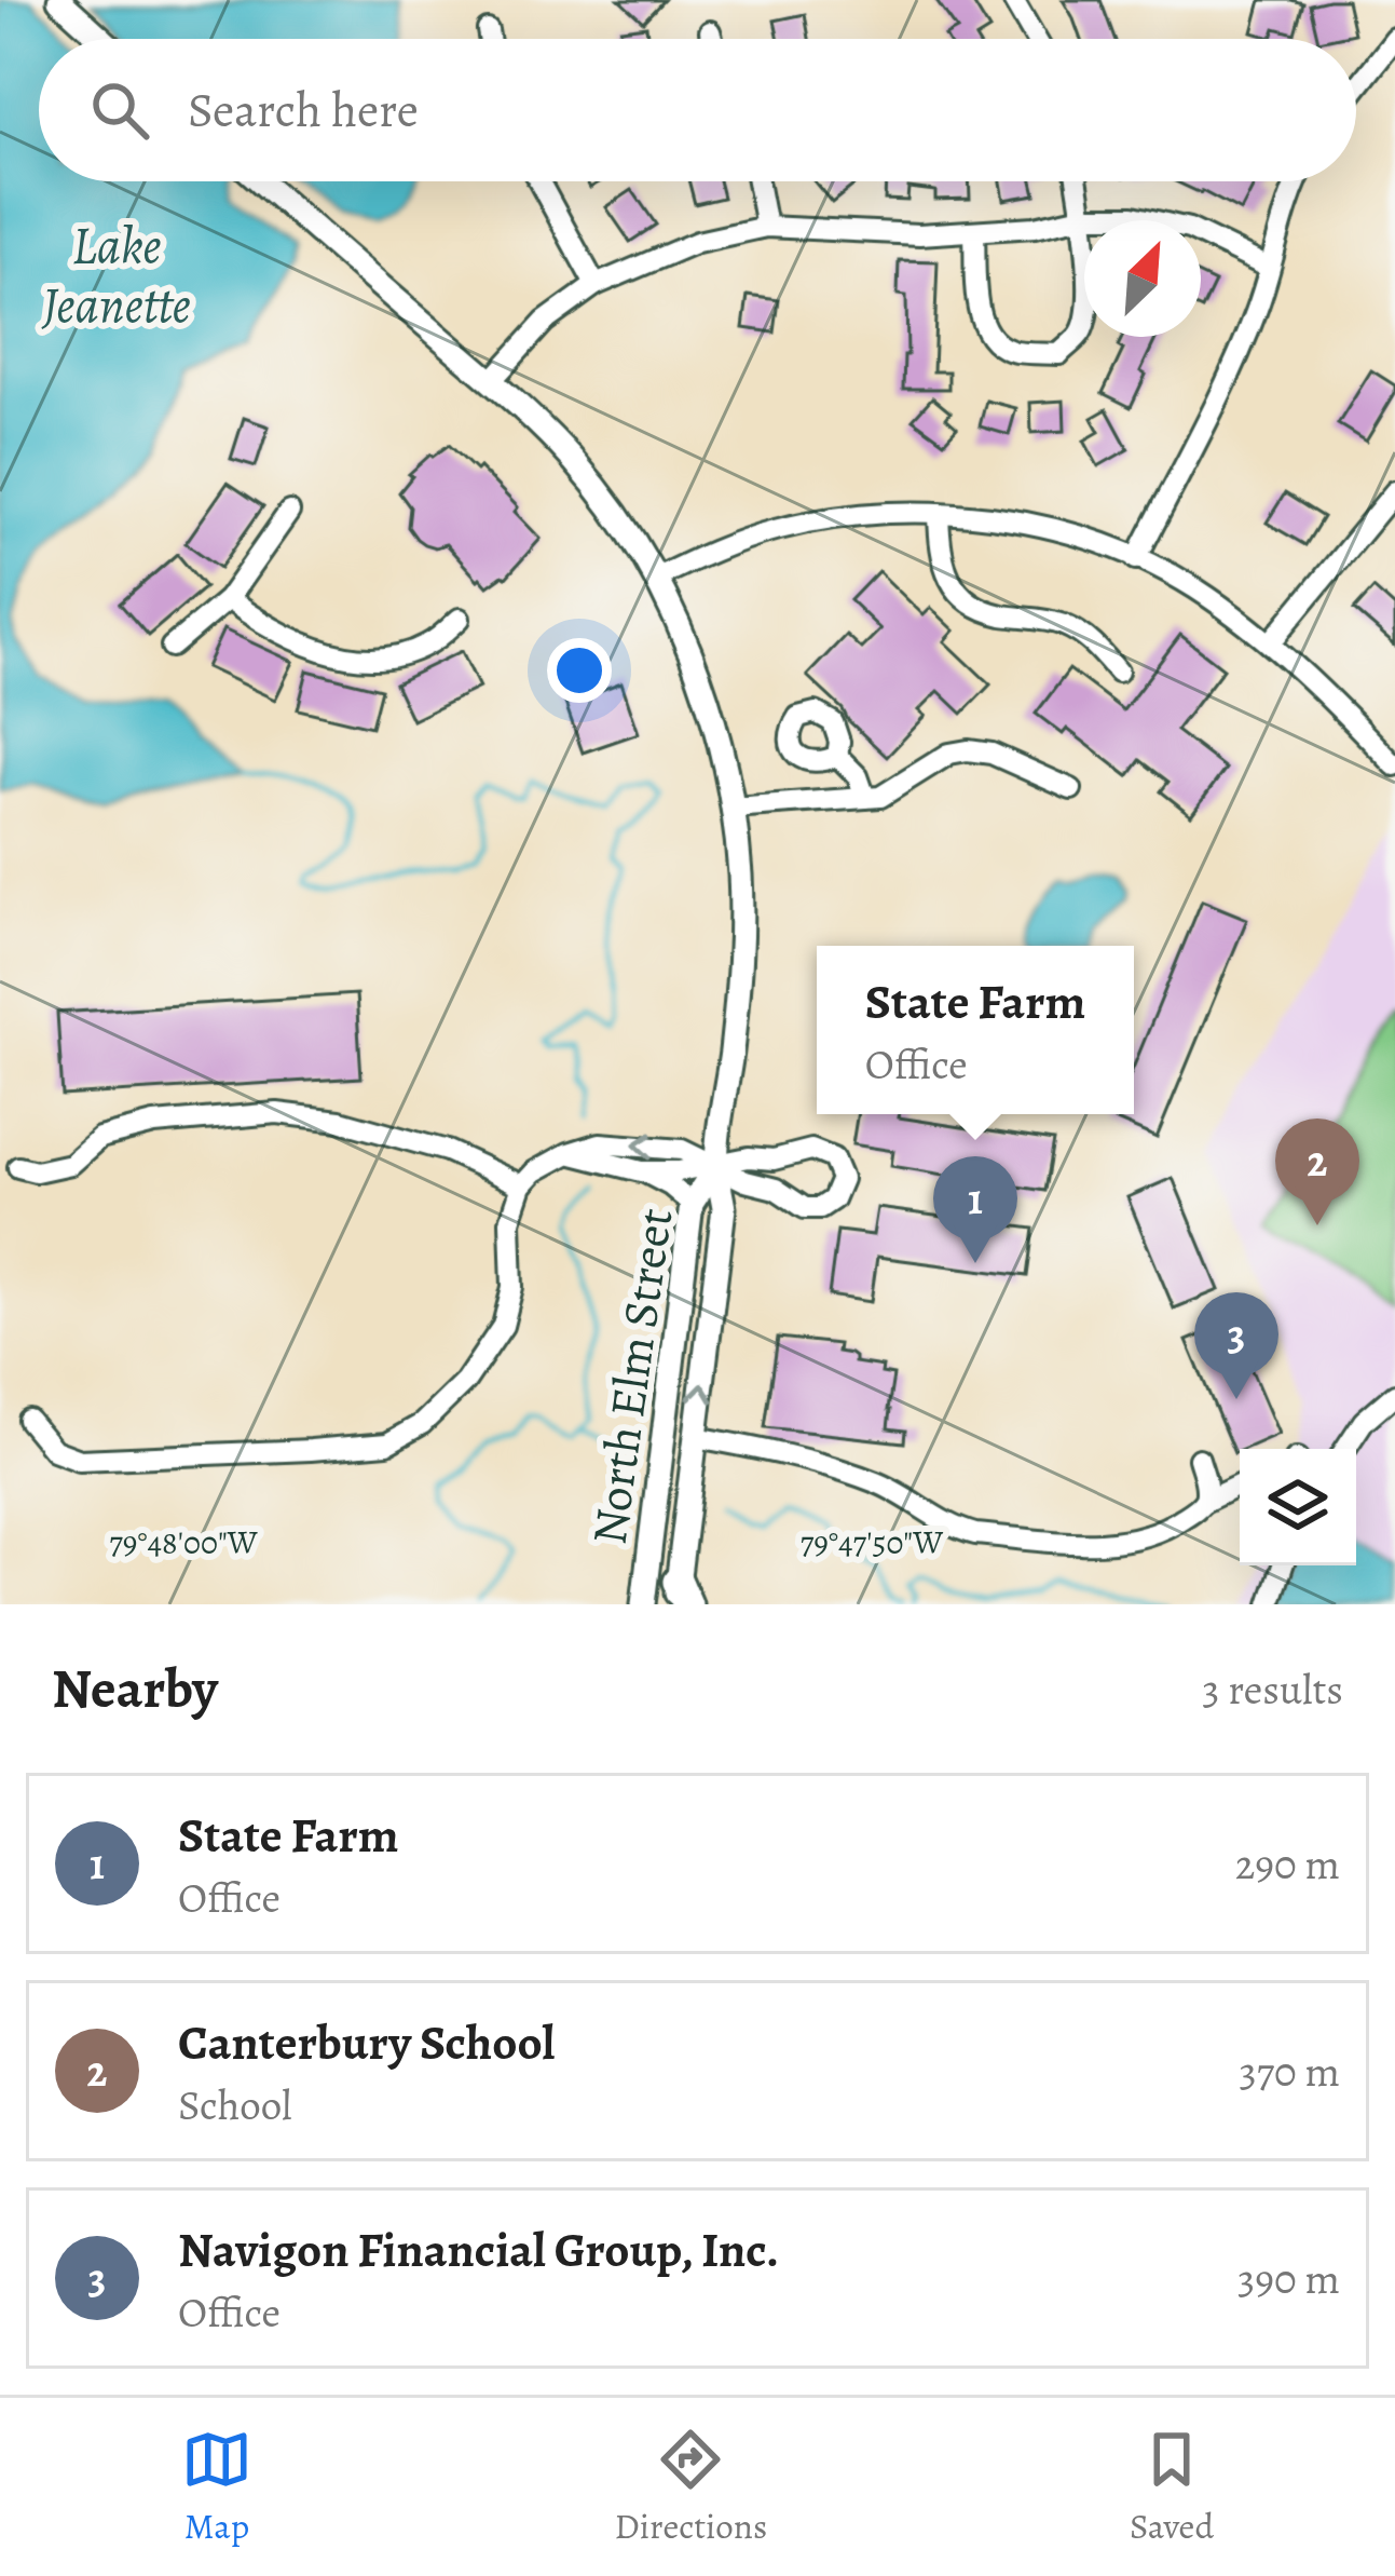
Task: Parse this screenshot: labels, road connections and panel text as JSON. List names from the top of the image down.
{
  "streets": {
    "main road": ["North Elm Street"]
  },
  "water": ["Lake Jeanette"],
  "north": "top right",
  "page": {
    "search": "Search here",
    "popup": ["State Farm", "Office"],
    "pins": ["2", "1", "3"],
    "heading": ["Nearby", "3 results"],
    "list": [
      {
        "mark": "1",
        "name": "State Farm",
        "note": "Office",
        "value": "290 m"
      },
      {
        "mark": "2",
        "name": "Canterbury School",
        "note": "School",
        "value": "370 m"
      },
      {
        "mark": "3",
        "name": "Navigon Financial Group, Inc.",
        "note": "Office",
        "value": "390 m"
      }
    ],
    "nav": ["Map", "Directions", "Saved"]
  },
  "coordinates": ["79°48'00\"W", "79°47'50\"W"]
}
